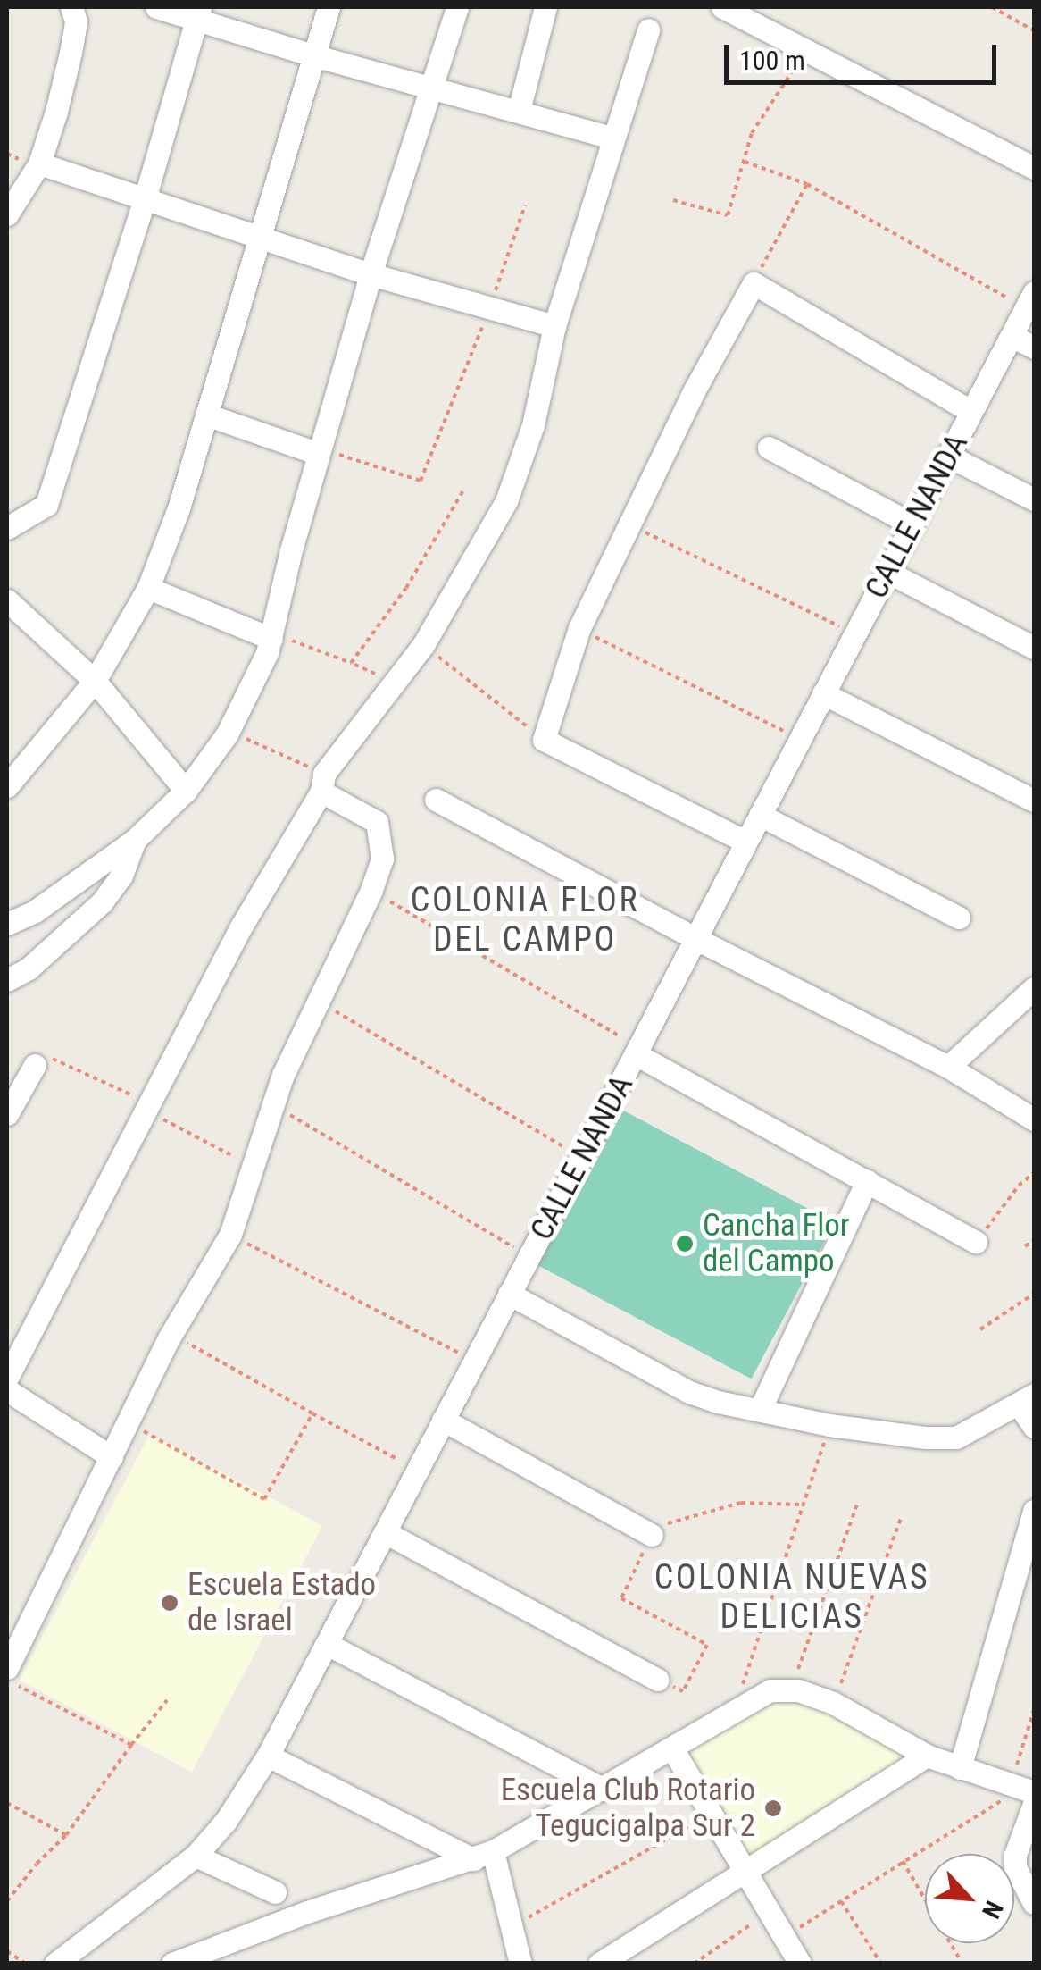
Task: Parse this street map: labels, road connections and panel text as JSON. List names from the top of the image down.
{
  "streets": {
    "street": ["CALLE NANDA"]
  },
  "districts": ["COLONIA FLOR DEL CAMPO", "COLONIA NUEVAS DELICIAS"],
  "places": ["Cancha Flor del Campo", "Escuela Estado de Israel", "Escuela Club Rotario Tegucigalpa Sur 2"],
  "scale_bar": "100 m",
  "north": "bottom right"
}
